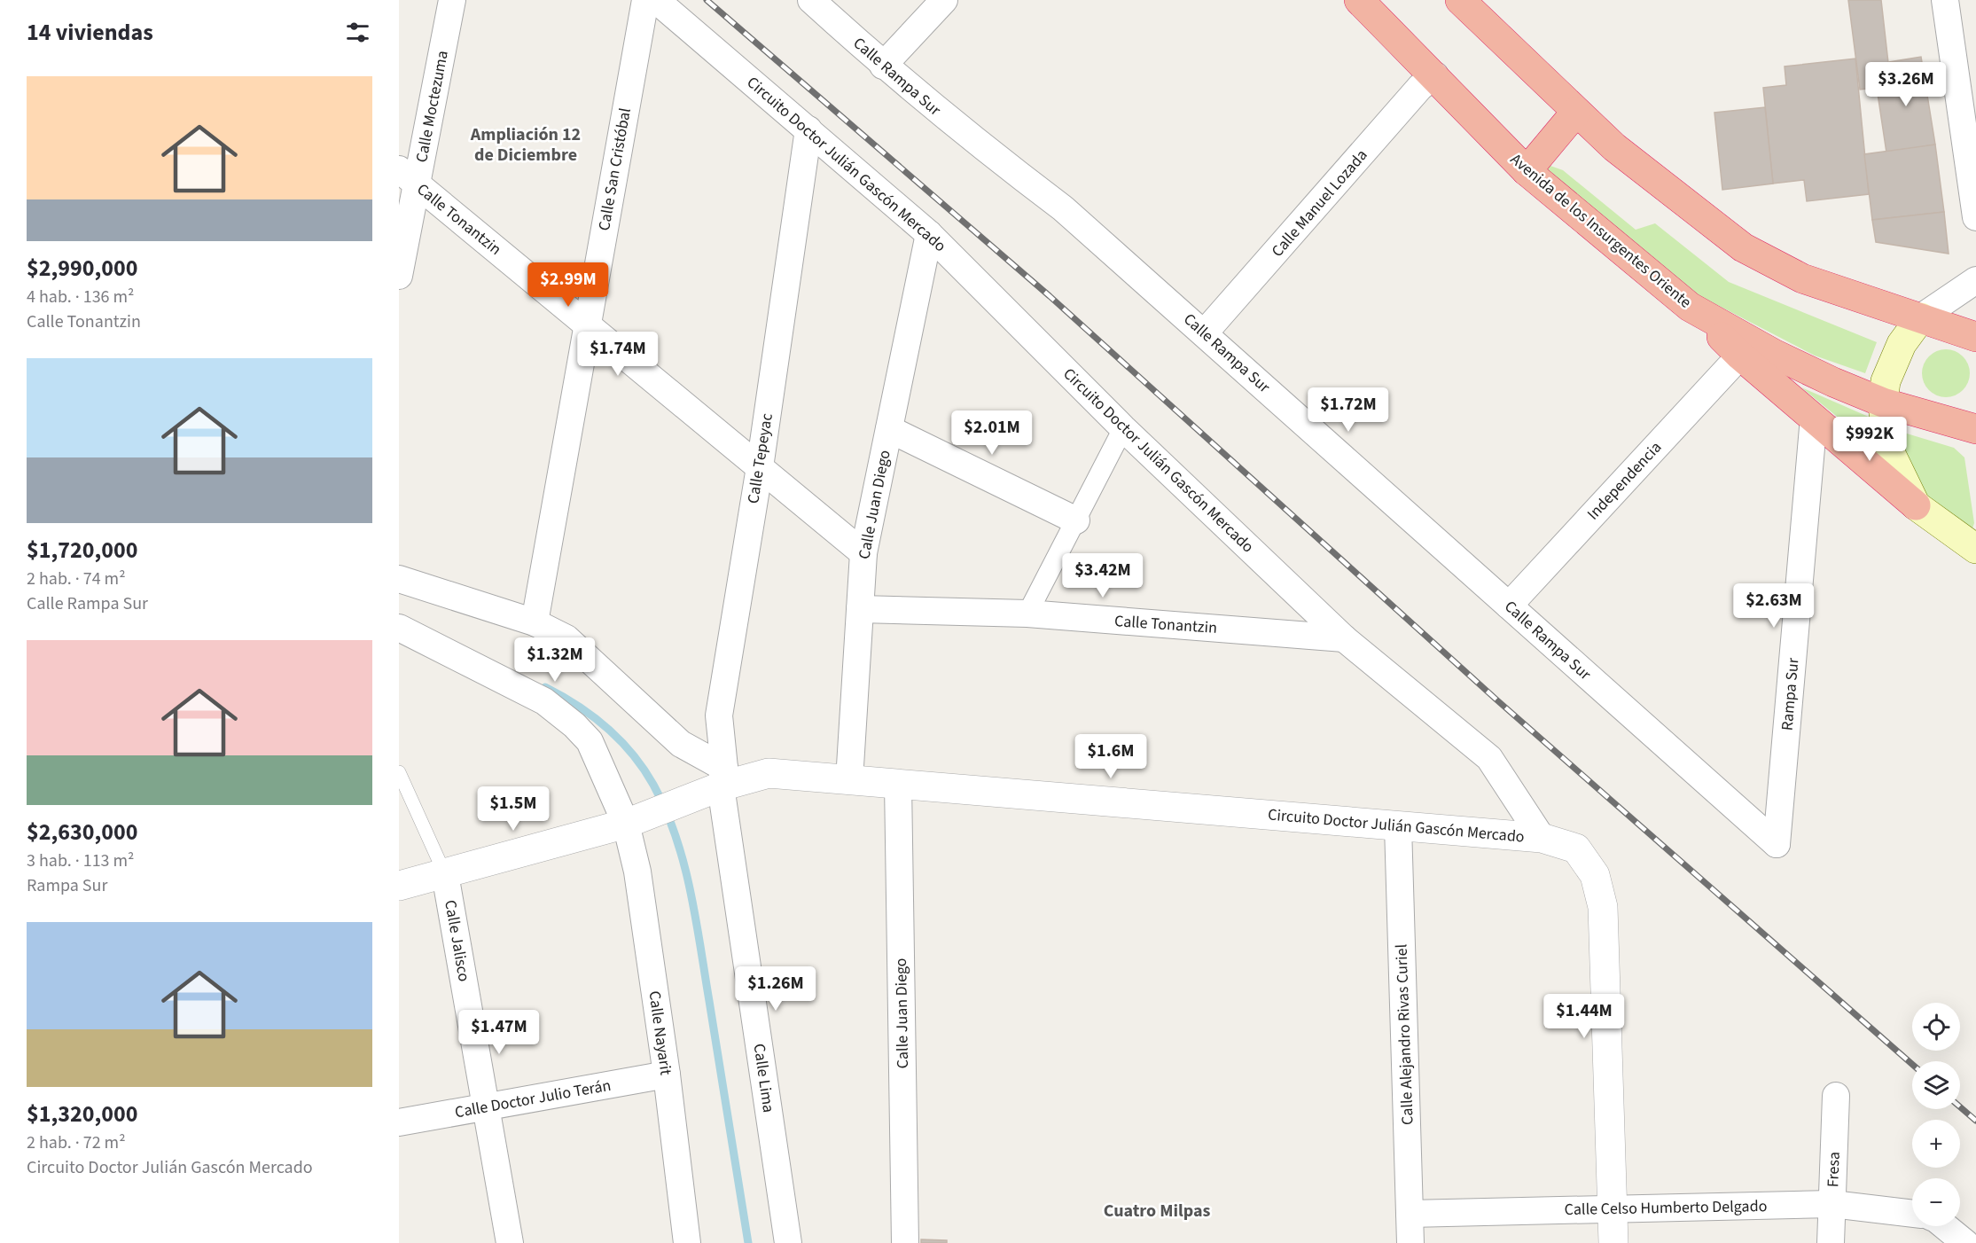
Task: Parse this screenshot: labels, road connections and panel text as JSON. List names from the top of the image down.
{
  "streets": {
    "highway": ["Avenida de los Insurgentes Oriente"],
    "street": [
      "Calle Rampa Sur",
      "Calle Moctezuma",
      "Circuito Doctor Julián Gascón Mercado",
      "Calle San Cristóbal",
      "Calle Manuel Lozada",
      "Calle Tonantzin",
      "Calle Tepeyac",
      "Independencia",
      "Calle Juan Diego",
      "Rampa Sur",
      "Calle Jalisco",
      "Calle Nayarit",
      "Calle Alejandro Rivas Curiel",
      "Calle Lima",
      "Calle Doctor Julio Terán",
      "Fresa",
      "Calle Celso Humberto Delgado"
    ]
  },
  "crossings": [
    ["Calle Rampa Sur", "Calle Manuel Lozada"],
    ["Calle Rampa Sur", "Independencia"],
    ["Calle Rampa Sur", "Rampa Sur"],
    ["Calle Moctezuma", "Calle Tonantzin"],
    ["Circuito Doctor Julián Gascón Mercado", "Calle Tonantzin"],
    ["Circuito Doctor Julián Gascón Mercado", "Calle Tepeyac"],
    ["Circuito Doctor Julián Gascón Mercado", "Calle Juan Diego"],
    ["Circuito Doctor Julián Gascón Mercado", "Calle Jalisco"],
    ["Circuito Doctor Julián Gascón Mercado", "Calle Nayarit"],
    ["Circuito Doctor Julián Gascón Mercado", "Calle Alejandro Rivas Curiel"],
    ["Circuito Doctor Julián Gascón Mercado", "Calle Lima"],
    ["Calle San Cristóbal", "Calle Tonantzin"],
    ["Calle Manuel Lozada", "Avenida de los Insurgentes Oriente"],
    ["Calle Tonantzin", "Calle Tepeyac"],
    ["Calle Tonantzin", "Calle Juan Diego"],
    ["Calle Tepeyac", "Calle Lima"],
    ["Calle Jalisco", "Calle Doctor Julio Terán"],
    ["Calle Nayarit", "Calle Doctor Julio Terán"],
    ["Calle Alejandro Rivas Curiel", "Calle Celso Humberto Delgado"],
    ["Fresa", "Calle Celso Humberto Delgado"]
  ],
  "districts": ["Ampliación 12 de Diciembre", "Cuatro Milpas"],
  "page": {
    "heading": "14 viviendas",
    "price": [
      "$3.26M",
      "$2.99M",
      "$1.74M",
      "$1.72M",
      "$2.01M",
      "$992K",
      "$3.42M",
      "$2.63M",
      "$1.32M",
      "$1.6M",
      "$1.5M",
      "$1.26M",
      "$1.44M",
      "$1.47M"
    ],
    "list": [
      {
        "name": "$2,990,000",
        "note": "4 hab. · 136 m² · Calle Tonantzin"
      },
      {
        "name": "$1,720,000",
        "note": "2 hab. · 74 m² · Calle Rampa Sur"
      },
      {
        "name": "$2,630,000",
        "note": "3 hab. · 113 m² · Rampa Sur"
      },
      {
        "name": "$1,320,000",
        "note": "2 hab. · 72 m² · Circuito Doctor Julián Gascón Mercado"
      }
    ],
    "map_buttons": ["+", "−"]
  }
}
